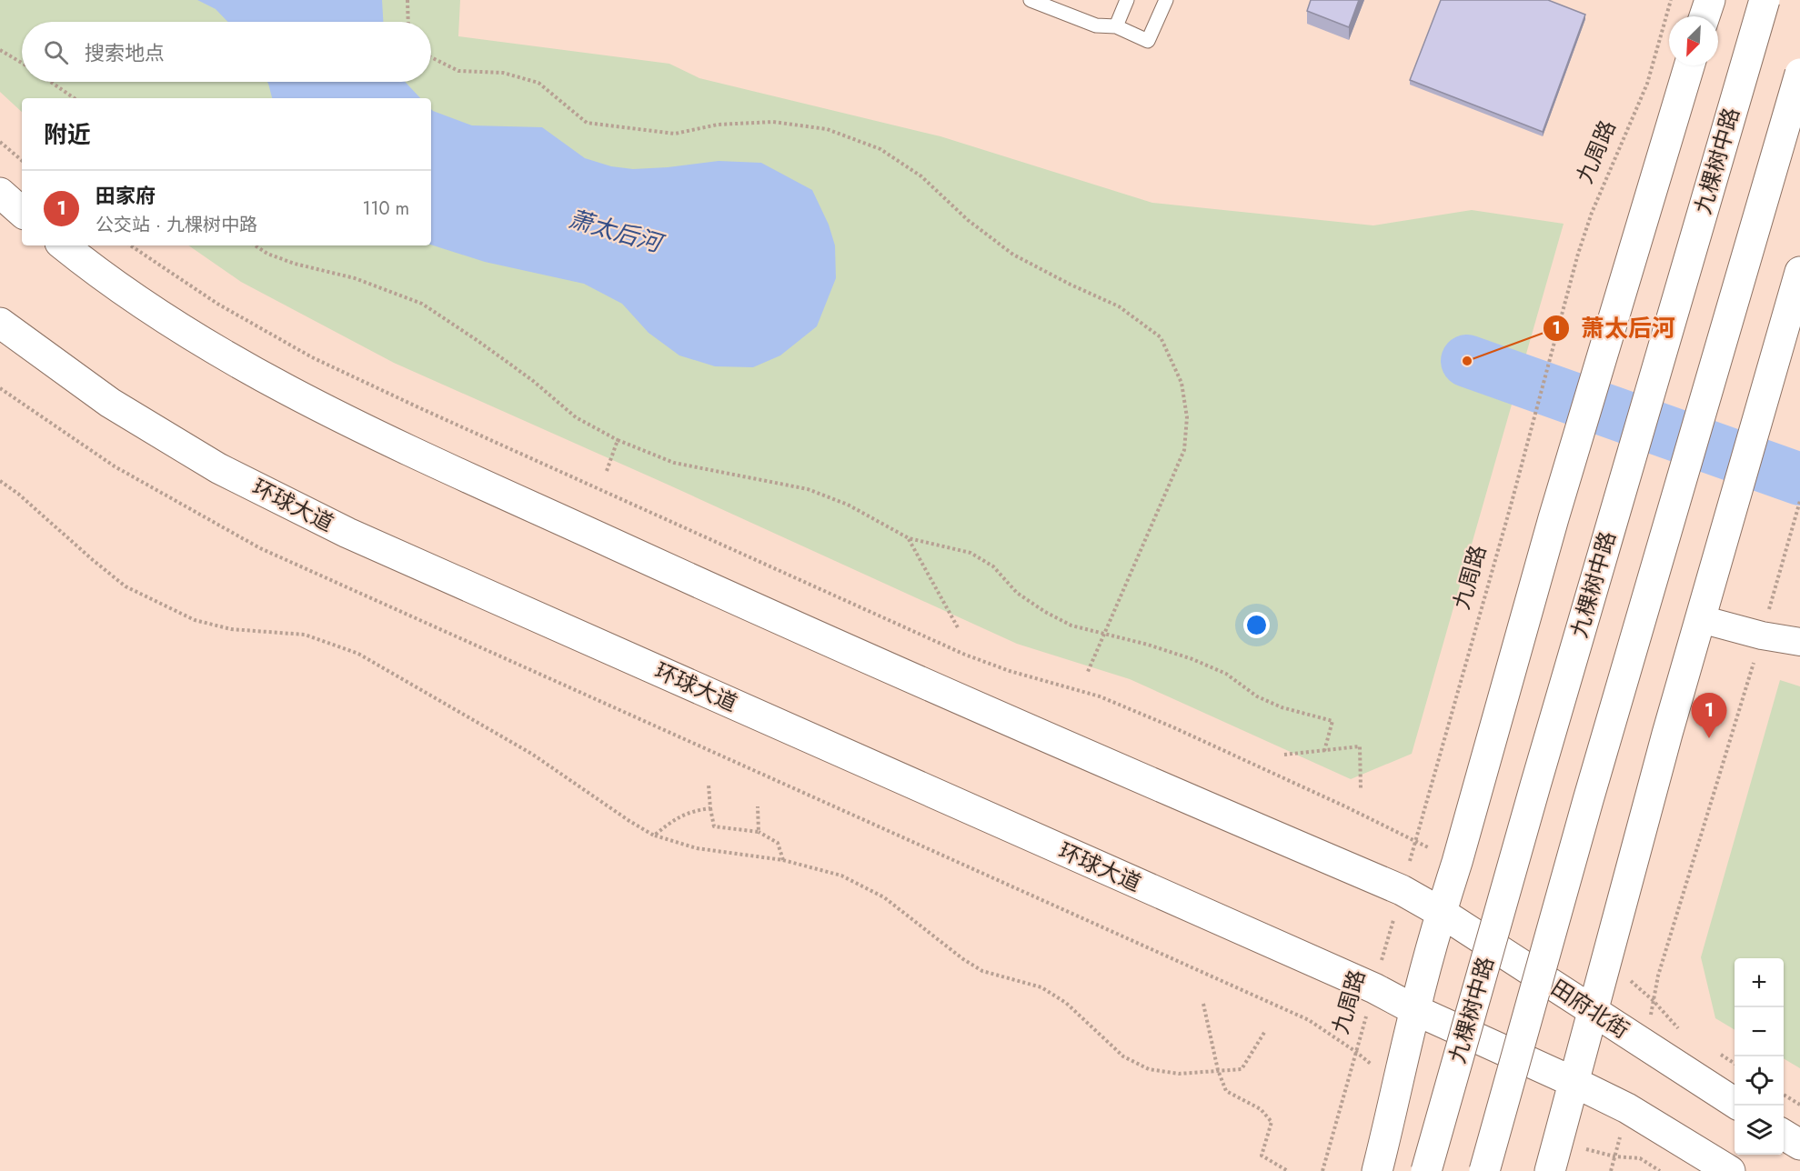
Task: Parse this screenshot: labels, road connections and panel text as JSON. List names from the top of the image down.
{
  "streets": {
    "main road": ["九棵树中路", "环球大道", "田府北街"],
    "path": ["九周路"]
  },
  "crossings": [
    ["九周路", "环球大道"]
  ],
  "water": ["萧太后河"],
  "places": ["萧太后河"],
  "north": "bottom left",
  "page": {
    "search": "搜索地点",
    "heading": "附近",
    "list": [
      {
        "mark": "1",
        "name": "田家府",
        "note": "公交站 · 九棵树中路",
        "value": "110 m"
      }
    ],
    "pins": "1",
    "map_buttons": ["+", "−"]
  }
}
